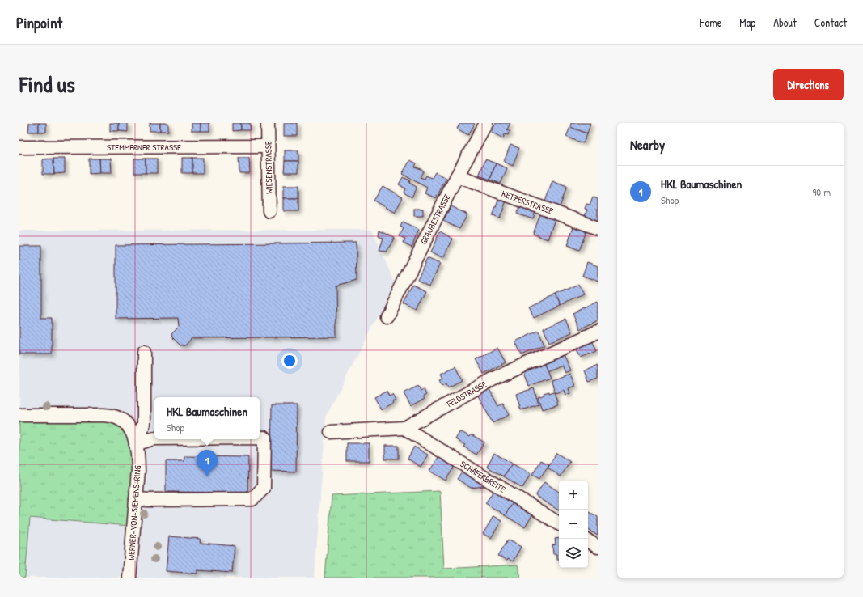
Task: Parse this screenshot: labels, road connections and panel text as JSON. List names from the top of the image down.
{
  "streets": {
    "street": [
      "STEMMERNER STRASSE",
      "WIESENSTRASSE",
      "KETZERSTRASSE",
      "GRAUBESTRASSE",
      "FELDSTRASSE",
      "SCHÄFERBREITE",
      "WERNER-VON-SIEMENS-RING"
    ]
  },
  "crossings": [
    ["STEMMERNER STRASSE", "WIESENSTRASSE"],
    ["KETZERSTRASSE", "GRAUBESTRASSE"],
    ["FELDSTRASSE", "SCHÄFERBREITE"]
  ],
  "page": {
    "header": "Pinpoint",
    "nav": [
      "Home",
      "Map",
      "About",
      "Contact"
    ],
    "title": "Find us",
    "buttons": "Directions",
    "heading": "Nearby",
    "list": [
      {
        "mark": "1",
        "name": "HKL Baumaschinen",
        "note": "Shop",
        "value": "90 m"
      }
    ],
    "popup": ["HKL Baumaschinen", "Shop"],
    "pins": "1",
    "map_buttons": ["+", "−"]
  }
}
